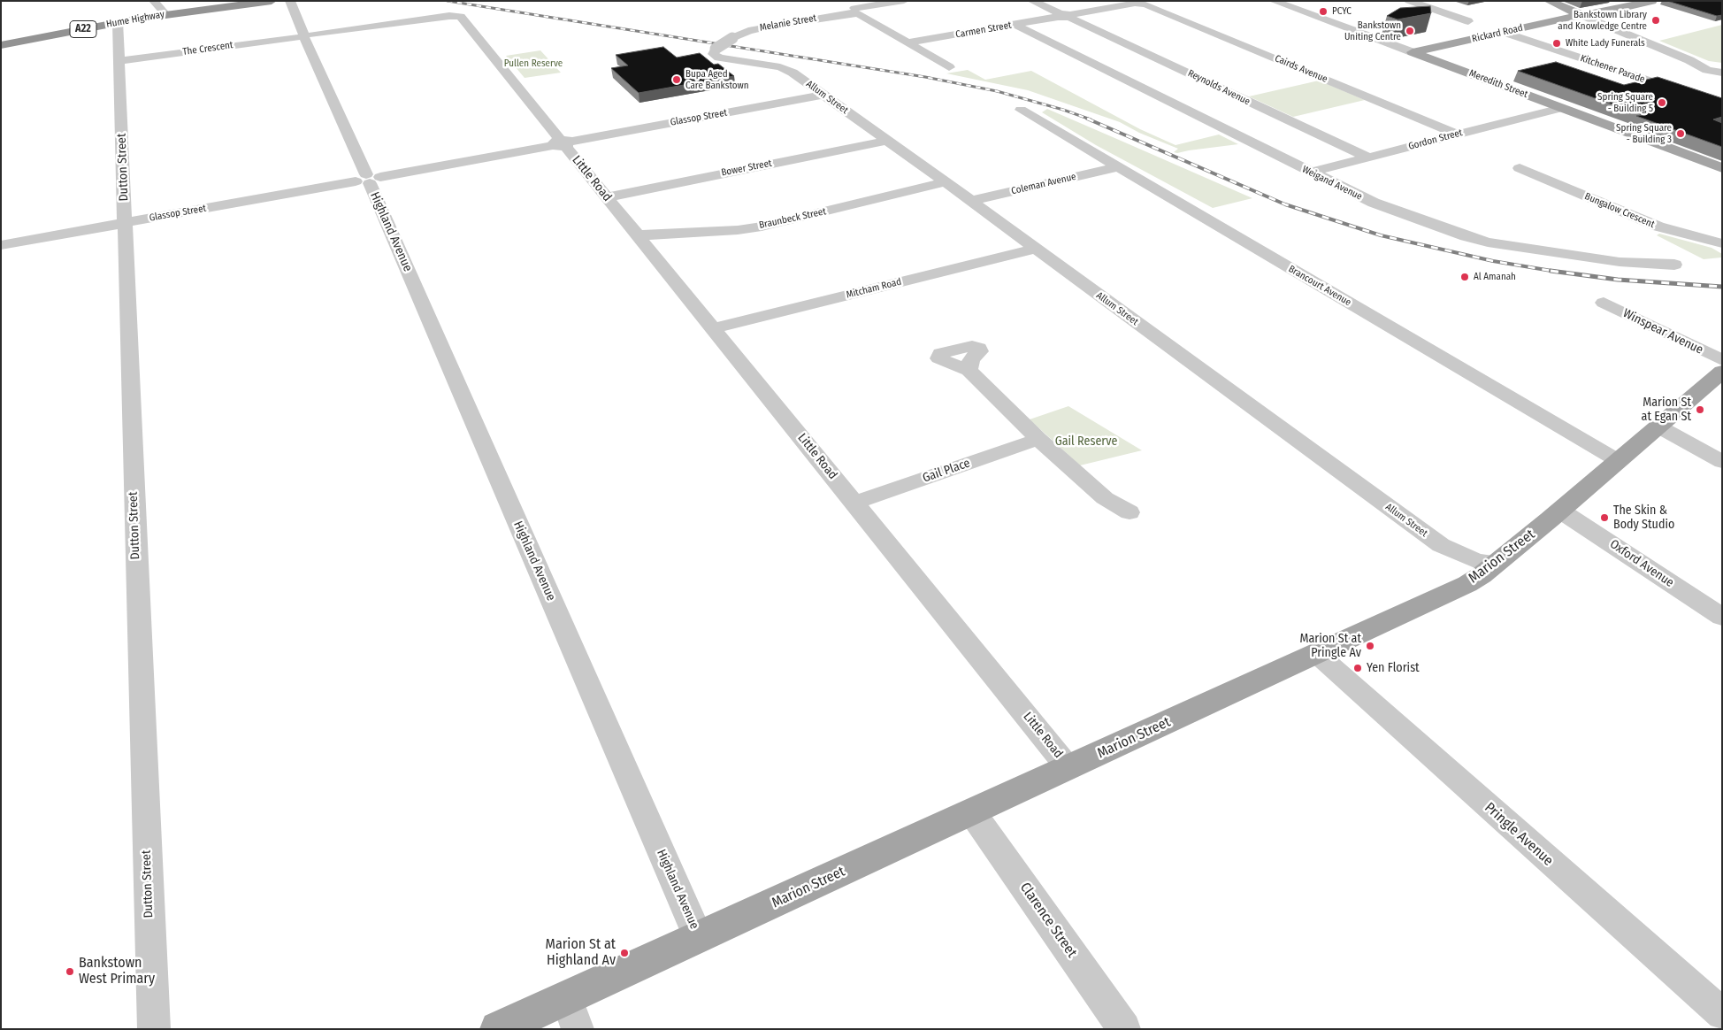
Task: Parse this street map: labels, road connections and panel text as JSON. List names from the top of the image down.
{
  "streets": {
    "highway": ["Hume Highway", "A22"],
    "main road": ["Rickard Road", "Meredith Street", "Marion Street"],
    "street": [
      "Melanie Street",
      "Carmen Street",
      "The Crescent",
      "Cairds Avenue",
      "Kitchener Parade",
      "Reynolds Avenue",
      "Allum Street",
      "Glassop Street",
      "Gordon Street",
      "Dutton Street",
      "Bower Street",
      "Little Road",
      "Weigand Avenue",
      "Coleman Avenue",
      "Bungalow Crescent",
      "Braunbeck Street",
      "Highland Avenue",
      "Brancourt Avenue",
      "Mitcham Road",
      "Winspear Avenue",
      "Gail Place",
      "Oxford Avenue",
      "Pringle Avenue",
      "Clarence Street"
    ]
  },
  "crossings": [
    ["Hume Highway", "Dutton Street"],
    ["Melanie Street", "Allum Street"],
    ["Carmen Street", "Cairds Avenue"],
    ["Carmen Street", "Reynolds Avenue"],
    ["Carmen Street", "Weigand Avenue"],
    ["Rickard Road", "Kitchener Parade"],
    ["Rickard Road", "Meredith Street"],
    ["The Crescent", "Dutton Street"],
    ["The Crescent", "Little Road"],
    ["The Crescent", "Highland Avenue"],
    ["Cairds Avenue", "Gordon Street"],
    ["Meredith Street", "Gordon Street"],
    ["Reynolds Avenue", "Gordon Street"],
    ["Allum Street", "Glassop Street"],
    ["Allum Street", "Bower Street"],
    ["Allum Street", "Coleman Avenue"],
    ["Allum Street", "Braunbeck Street"],
    ["Allum Street", "Mitcham Road"],
    ["Allum Street", "Marion Street"],
    ["Glassop Street", "Dutton Street"],
    ["Glassop Street", "Little Road"],
    ["Glassop Street", "Highland Avenue"],
    ["Gordon Street", "Weigand Avenue"],
    ["Bower Street", "Little Road"],
    ["Little Road", "Braunbeck Street"],
    ["Little Road", "Mitcham Road"],
    ["Little Road", "Gail Place"],
    ["Little Road", "Marion Street"],
    ["Coleman Avenue", "Brancourt Avenue"],
    ["Highland Avenue", "Marion Street"],
    ["Brancourt Avenue", "Marion Street"],
    ["Marion Street", "Oxford Avenue"],
    ["Marion Street", "Pringle Avenue"],
    ["Marion Street", "Clarence Street"]
  ],
  "parks": ["Pullen Reserve", "Gail Reserve"],
  "places": [
    "PCYC",
    "Bankstown Library and Knowledge Centre",
    "Bankstown Uniting Centre",
    "White Lady Funerals",
    "Bupa Aged Care Bankstown",
    "Spring Square - Building 5",
    "Spring Square - Building 3",
    "Al Amanah",
    "Marion St at Egan St",
    "The Skin & Body Studio",
    "Marion St at Pringle Av",
    "Yen Florist",
    "Marion St at Highland Av",
    "Bankstown West Primary"
  ]
}
